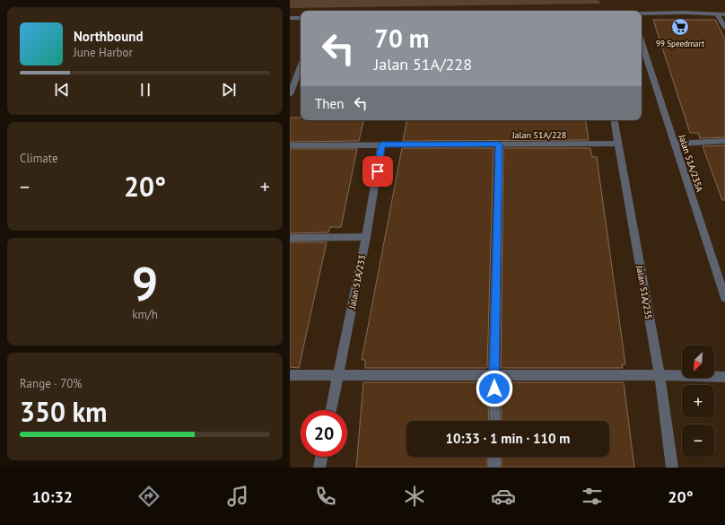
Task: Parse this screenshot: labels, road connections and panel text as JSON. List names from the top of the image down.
{
  "streets": {
    "street": [
      "Jalan 51A/228",
      "Jalan 51A/235A",
      "Jalan 51A/233",
      "Jalan 51A/235"
    ]
  },
  "crossings": [
    ["Jalan 51A/228", "Jalan 51A/233"],
    ["Jalan 51A/228", "Jalan 51A/235"]
  ],
  "places": {
    "supermarket": ["99 Speedmart"]
  },
  "north": "bottom left",
  "page": {
    "turn": ["70 m", "Jalan 51A/228"],
    "song": ["Northbound", "June Harbor"],
    "then": "Then",
    "tile": [
      "Climate",
      ["9", "km/h"],
      ["Range · 70%", "350 km"]
    ],
    "heat": ["−", "20°", "+"],
    "map_buttons": ["+", "−"],
    "limit": "20",
    "trip": "10:33 · 1 min · 110 m",
    "tabs": ["10:32", "20°"]
  }
}
